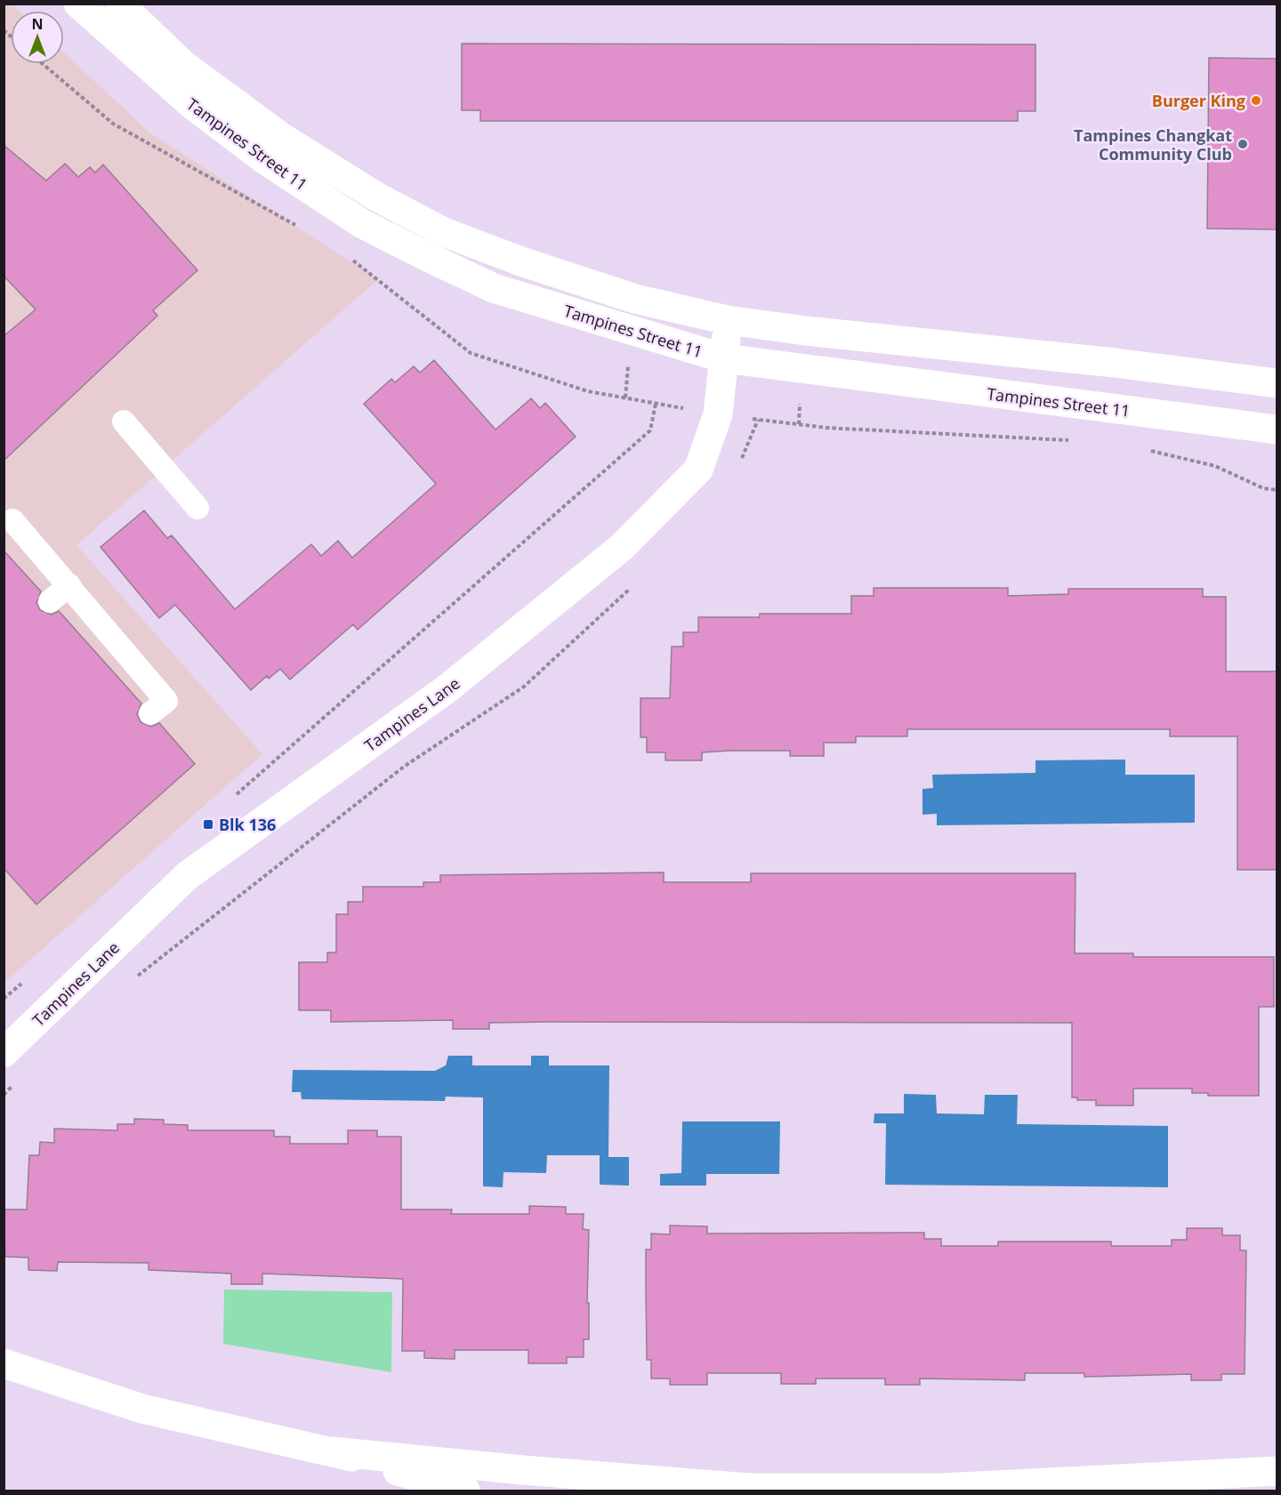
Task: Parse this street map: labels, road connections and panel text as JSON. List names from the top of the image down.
{
  "streets": {
    "main road": ["Tampines Street 11", "Tampines Lane"]
  },
  "crossings": [
    ["Tampines Street 11", "Tampines Lane"]
  ],
  "places": {
    "other": ["Burger King", "Tampines Changkat Community Club"],
    "transit": ["Blk 136"]
  },
  "north": "top"
}
